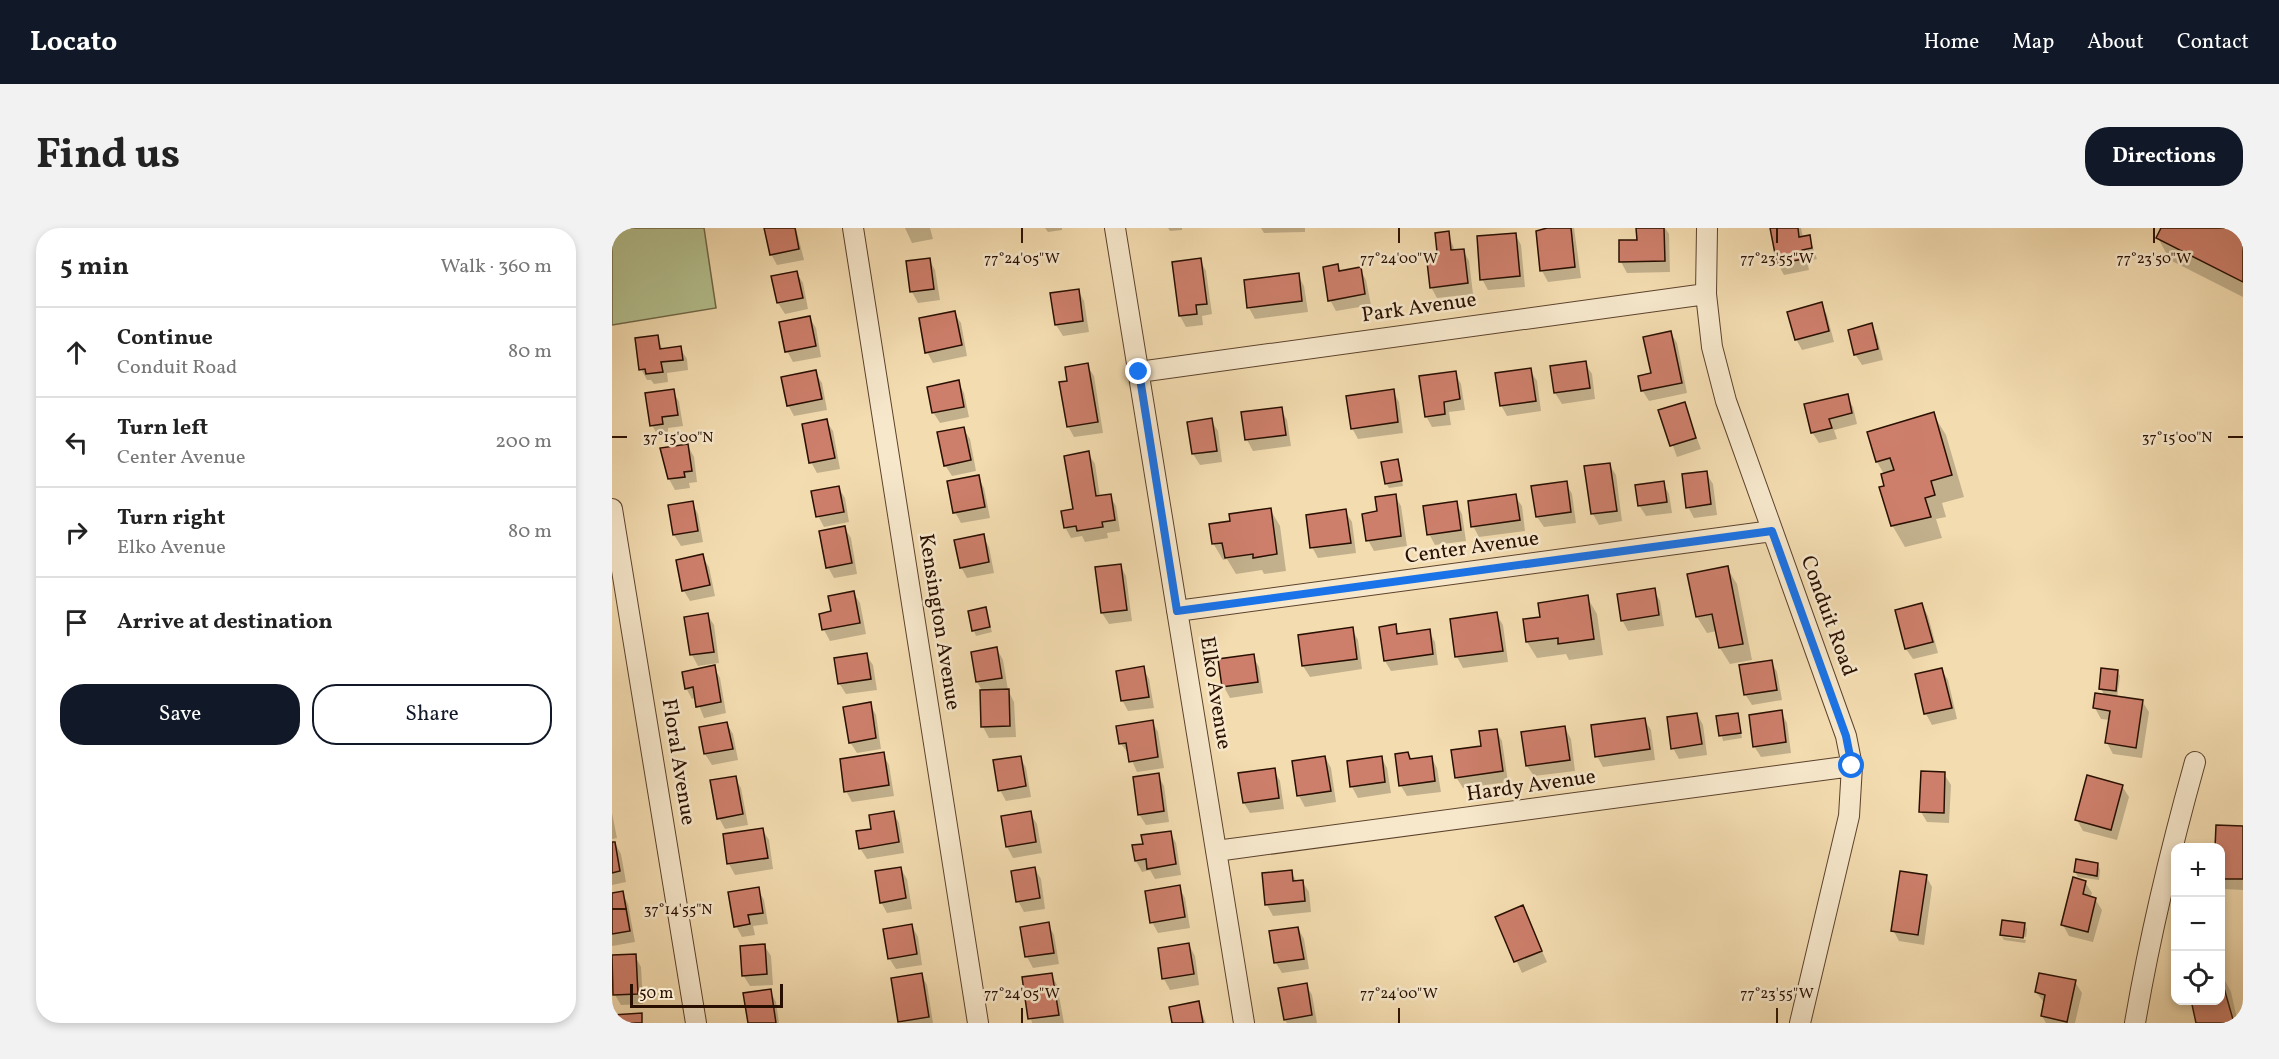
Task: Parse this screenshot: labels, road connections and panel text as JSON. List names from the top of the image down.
{
  "streets": {
    "street": [
      "Park Avenue",
      "Center Avenue",
      "Conduit Road",
      "Kensington Avenue",
      "Elko Avenue",
      "Floral Avenue",
      "Hardy Avenue"
    ]
  },
  "crossings": [
    ["Park Avenue", "Conduit Road"],
    ["Park Avenue", "Elko Avenue"],
    ["Center Avenue", "Conduit Road"],
    ["Center Avenue", "Elko Avenue"],
    ["Conduit Road", "Hardy Avenue"],
    ["Elko Avenue", "Hardy Avenue"]
  ],
  "scale_bar": "50 m",
  "page": {
    "header": "Locato",
    "nav": [
      "Home",
      "Map",
      "About",
      "Contact"
    ],
    "title": "Find us",
    "buttons": [
      "Directions",
      ["Save", "Share"]
    ],
    "heading": ["5 min", "Walk · 360 m"],
    "list": [
      ["Continue", "Conduit Road", "80 m"],
      ["Turn left", "Center Avenue", "200 m"],
      ["Turn right", "Elko Avenue", "80 m"],
      "Arrive at destination"
    ],
    "map_buttons": ["+", "−"],
    "scale": "50 m"
  },
  "coordinates": [
    "77°24'05\"W",
    "77°24'00\"W",
    "77°23'55\"W",
    "77°23'50\"W",
    "37°15'00\"N",
    "37°14'55\"N"
  ]
}
